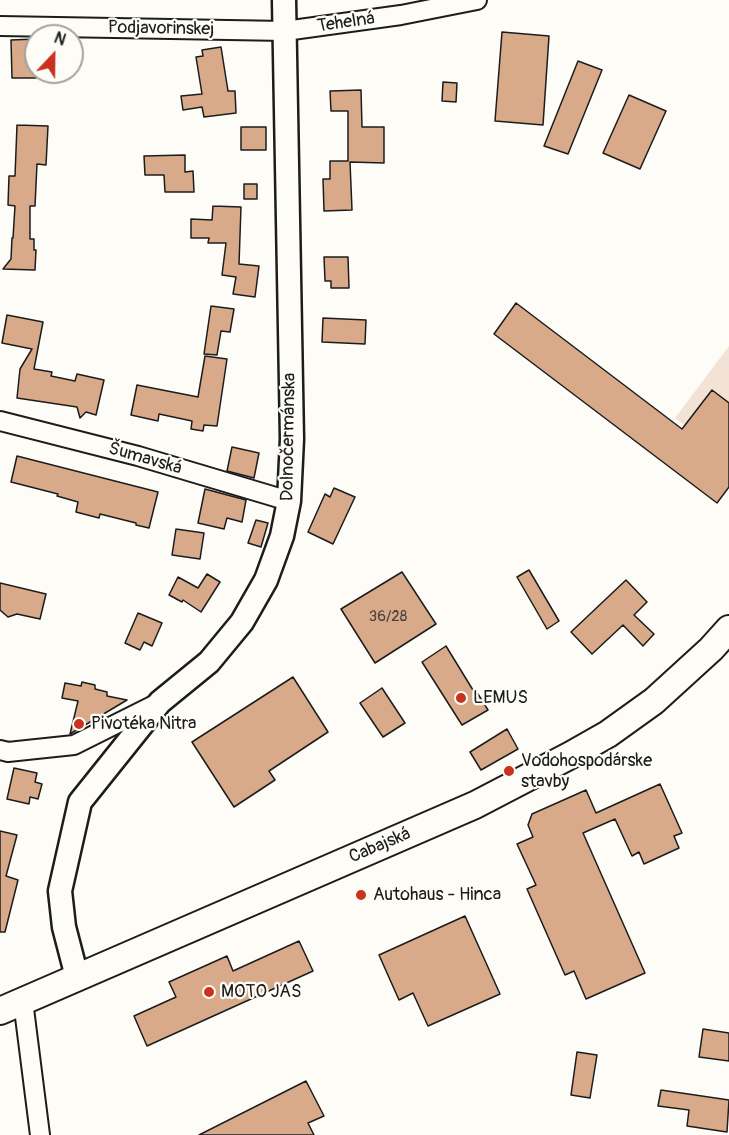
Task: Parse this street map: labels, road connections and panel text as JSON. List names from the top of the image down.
{
  "streets": {
    "main road": ["Cabajská"],
    "street": [
      "Tehelná",
      "Podjavorinskej",
      "Dolnočermánska",
      "Šumavská"
    ]
  },
  "crossings": [
    ["Tehelná", "Podjavorinskej"],
    ["Tehelná", "Dolnočermánska"],
    ["Podjavorinskej", "Dolnočermánska"],
    ["Dolnočermánska", "Šumavská"],
    ["Dolnočermánska", "Cabajská"]
  ],
  "places": [
    "LEMUS",
    "Pivotéka Nitra",
    "Vodohospodárske stavby",
    "Autohaus - Hinca",
    "MOTO JAS"
  ],
  "house_numbers": ["36/28"],
  "north": "top"
}
